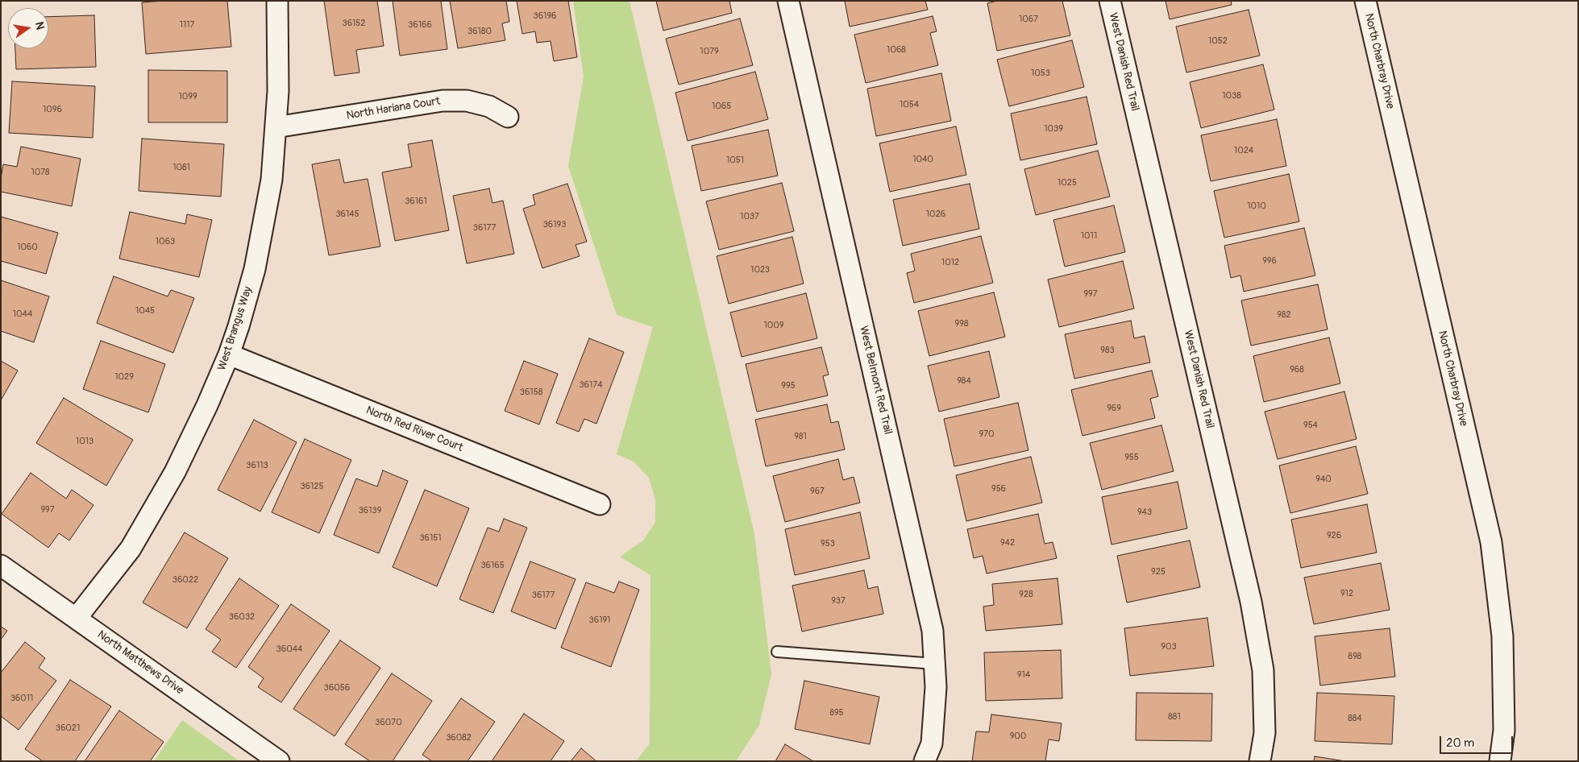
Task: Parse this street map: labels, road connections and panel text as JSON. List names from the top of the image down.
{
  "streets": {
    "street": [
      "North Charbray Drive",
      "West Danish Red Trail",
      "North Hariana Court",
      "West Brangus Way",
      "West Belmont Red Trail",
      "North Red River Court",
      "North Matthews Drive"
    ]
  },
  "crossings": [
    ["North Hariana Court", "West Brangus Way"],
    ["West Brangus Way", "North Red River Court"],
    ["West Brangus Way", "North Matthews Drive"]
  ],
  "house_numbers": [
    "36196",
    "1067",
    "36152",
    "1117",
    "36166",
    "36180",
    "1052",
    "1068",
    "1079",
    "1053",
    "1038",
    "1099",
    "1054",
    "1065",
    "1096",
    "1039",
    "1024",
    "1040",
    "1051",
    "1081",
    "1078",
    "1025",
    "36161",
    "1010",
    "36145",
    "1026",
    "1037",
    "36193",
    "36177",
    "1011",
    "1063",
    "1060",
    "996",
    "1012",
    "1023",
    "997",
    "1045",
    "1044",
    "982",
    "998",
    "1009",
    "983",
    "968",
    "1029",
    "984",
    "36174",
    "995",
    "36158",
    "969",
    "954",
    "970",
    "981",
    "1013",
    "955",
    "36113",
    "940",
    "36125",
    "956",
    "967",
    "997",
    "36139",
    "943",
    "926",
    "36151",
    "942",
    "953",
    "36165",
    "925",
    "36022",
    "912",
    "928",
    "36177",
    "937",
    "36032",
    "36191",
    "903",
    "36044",
    "898",
    "914",
    "36056",
    "36011",
    "895",
    "881",
    "884",
    "36070",
    "36021",
    "900",
    "36082"
  ],
  "scale_bar": "20 m",
  "north": "right"
}
